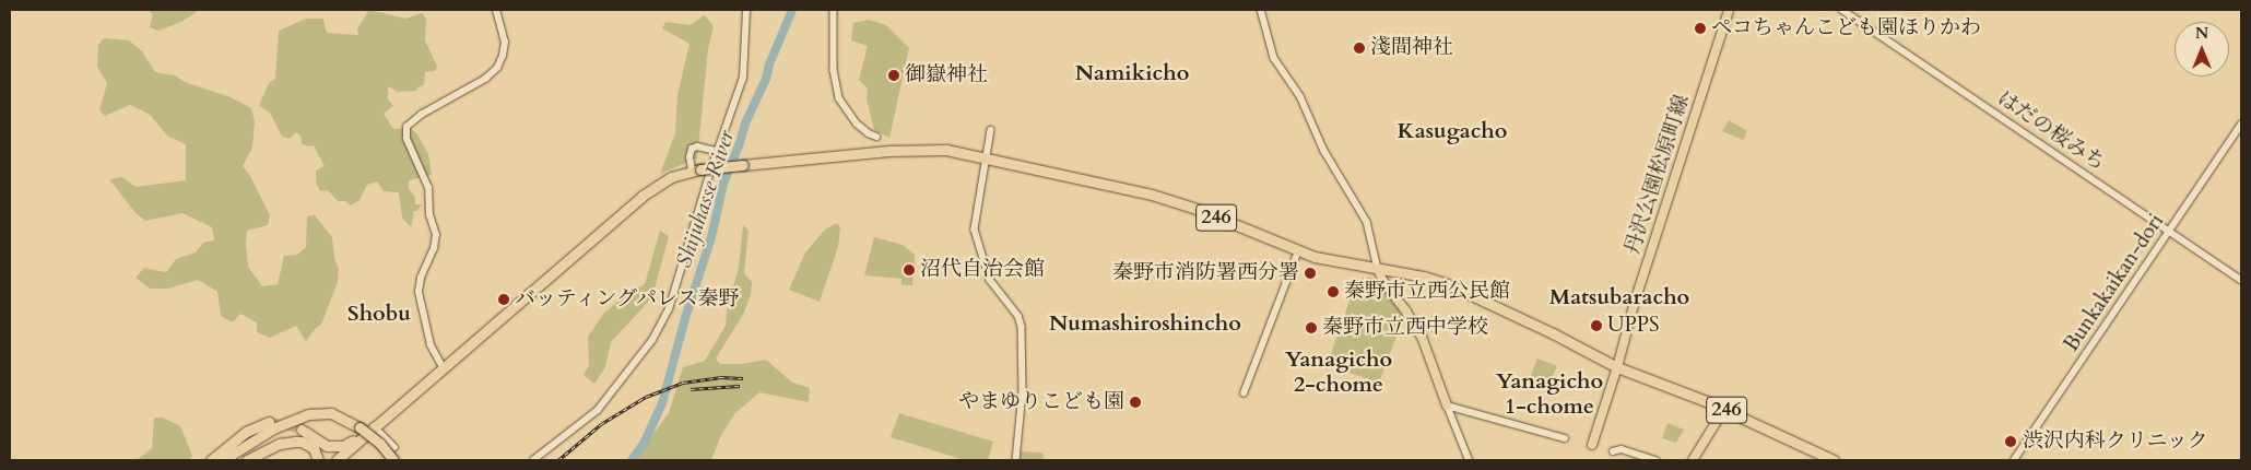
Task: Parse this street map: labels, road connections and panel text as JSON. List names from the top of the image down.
{
  "streets": {
    "highway": ["246"],
    "main road": ["丹沢公園松原町線"],
    "street": ["はだの桜みち", "Bunkakaikan-dori"]
  },
  "crossings": [
    ["はだの桜みち", "Bunkakaikan-dori"],
    ["丹沢公園松原町線", "246"]
  ],
  "districts": [
    "Namikicho",
    "Kasugacho",
    "Matsubaracho",
    "Shobu",
    "Numashiroshincho",
    "Yanagicho 2-chome",
    "Yanagicho 1-chome"
  ],
  "water": ["Shijuhasse River"],
  "places": [
    "ペコちゃんこども園ほりかわ",
    "淺間神社",
    "御嶽神社",
    "沼代自治会館",
    "秦野市消防署西分署",
    "秦野市立西公民館",
    "バッティングパレス秦野",
    "UPPS",
    "秦野市立西中学校",
    "やまゆりこども園",
    "渋沢内科クリニック"
  ],
  "north": "top"
}
